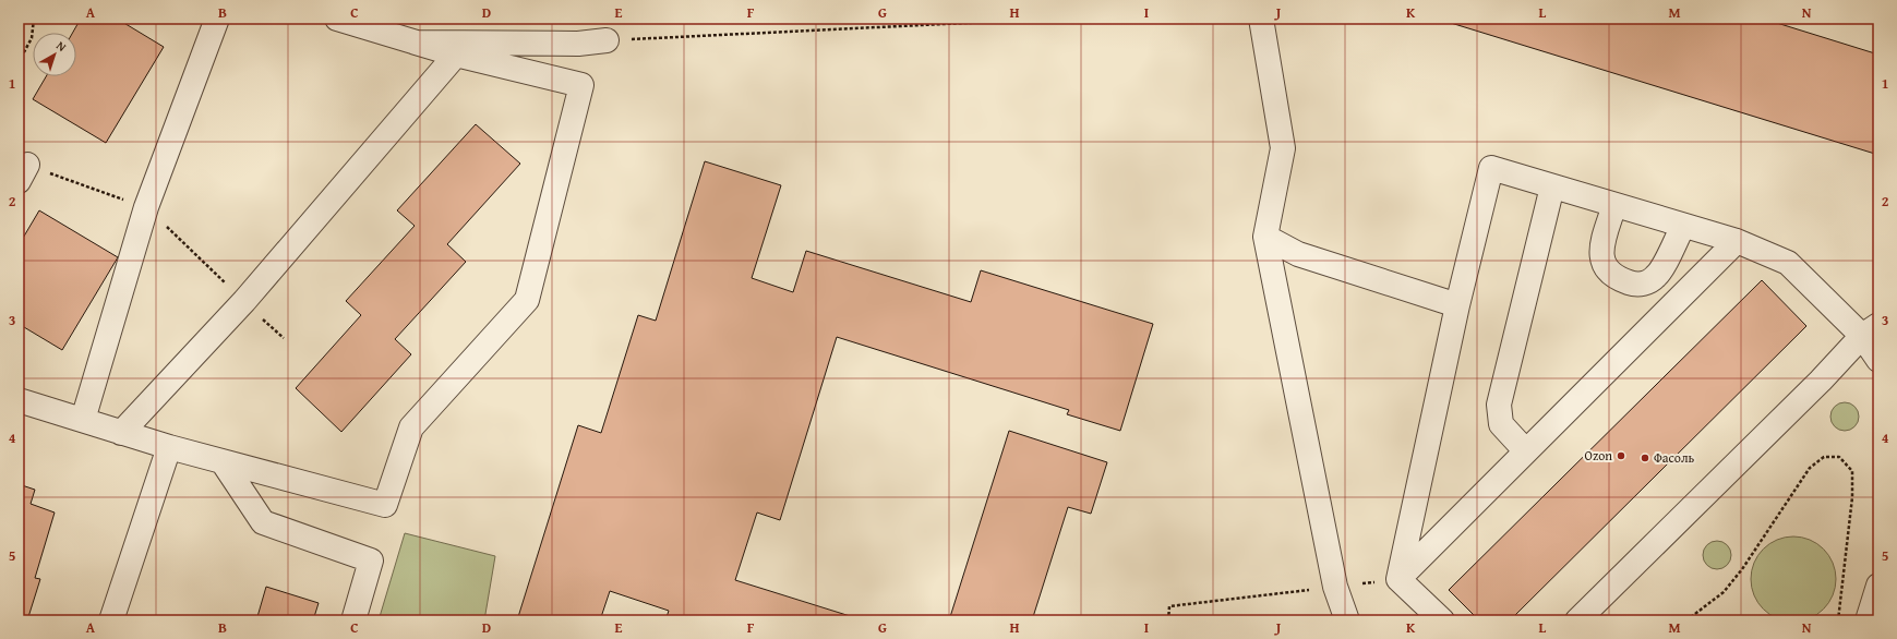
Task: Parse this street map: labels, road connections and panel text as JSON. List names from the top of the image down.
{
  "places": ["Ozon", "Фасоль"],
  "north": "top right",
  "grid": {
    "columns": [
      "A",
      "B",
      "C",
      "D",
      "E",
      "F",
      "G",
      "H",
      "I",
      "J",
      "K",
      "L",
      "M",
      "N"
    ],
    "rows": [
      "1",
      "2",
      "3",
      "4",
      "5"
    ]
  }
}
